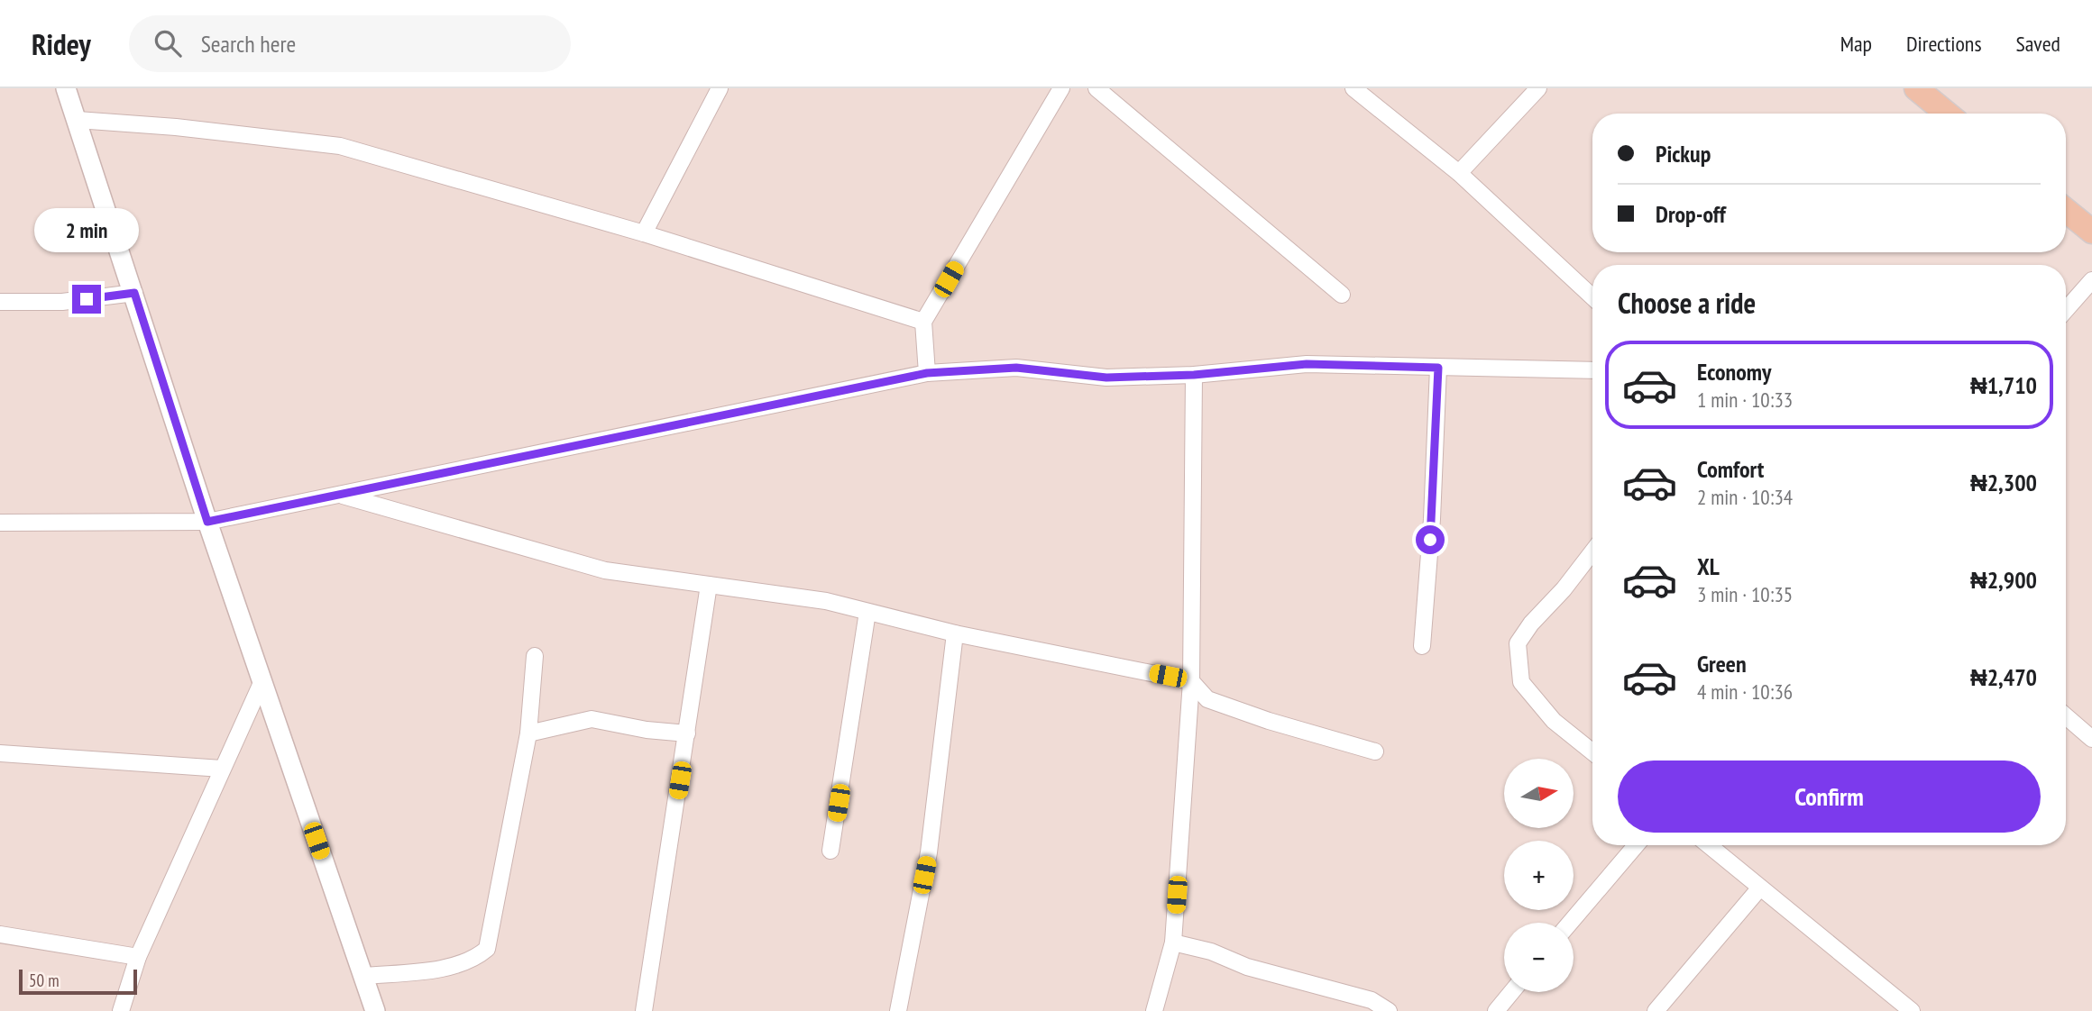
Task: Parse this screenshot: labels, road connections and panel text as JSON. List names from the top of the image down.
{
  "scale_bar": "50 m",
  "north": "right",
  "page": {
    "header": "Ridey",
    "search": "Search here",
    "nav": ["Map", "Directions", "Saved"],
    "banner": ["Pickup", "Drop-off"],
    "bubble": "2 min",
    "heading": "Choose a ride",
    "list": [
      {
        "name": "Economy",
        "note": "1 min · 10:33",
        "value": "₦1,710"
      },
      {
        "name": "Comfort",
        "note": "2 min · 10:34",
        "value": "₦2,300"
      },
      {
        "name": "XL",
        "note": "3 min · 10:35",
        "value": "₦2,900"
      },
      {
        "name": "Green",
        "note": "4 min · 10:36",
        "value": "₦2,470"
      }
    ],
    "buttons": "Confirm",
    "map_buttons": ["+", "−"],
    "scale": "50 m"
  }
}
